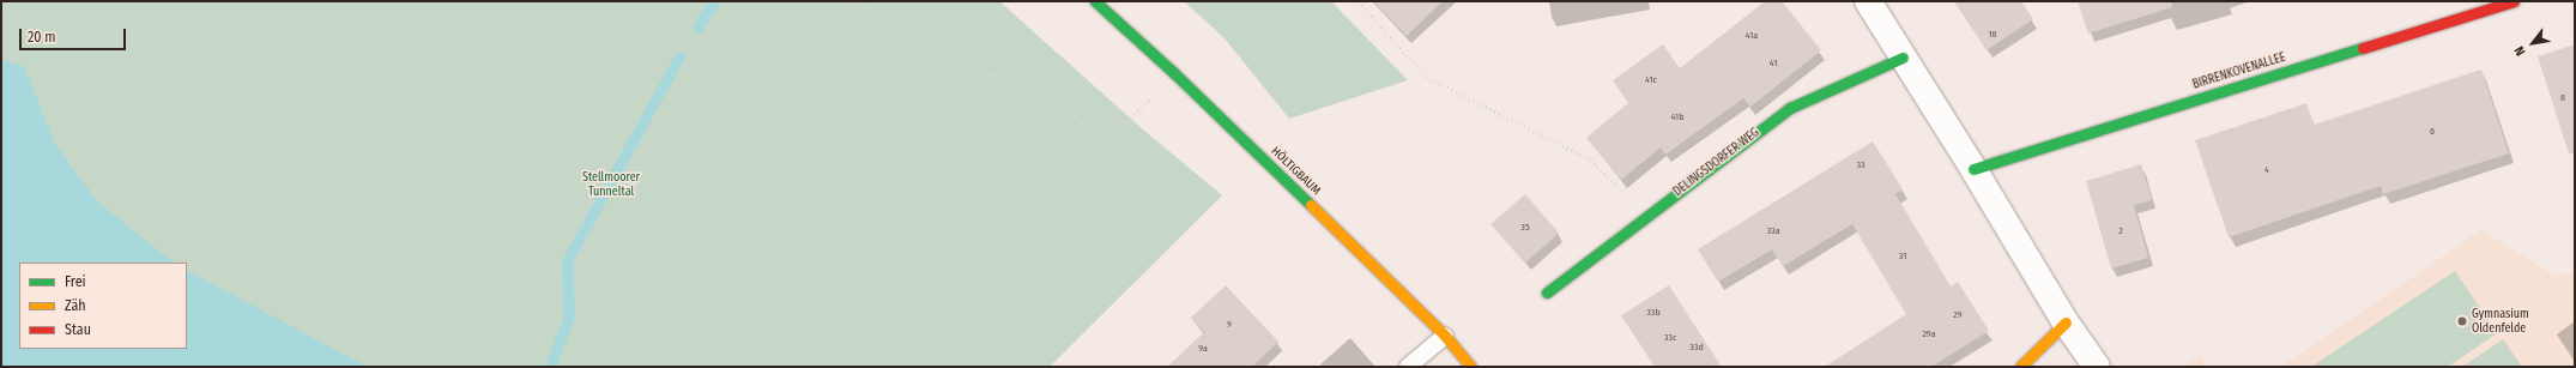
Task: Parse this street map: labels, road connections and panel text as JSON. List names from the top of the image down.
{
  "streets": {
    "street": ["BIRRENKOVENALLEE", "DELINGSDORFER WEG", "HÖLTIGBAUM"]
  },
  "parks": ["Stellmoorer Tunneltal"],
  "places": ["Gymnasium Oldenfelde"],
  "house_numbers": [
    "18",
    "41a",
    "41",
    "41c",
    "8",
    "41b",
    "6",
    "33",
    "4",
    "35",
    "33a",
    "2",
    "31",
    "33b",
    "29",
    "9",
    "29a",
    "33c",
    "33d",
    "9a"
  ],
  "legend": ["Frei", "Zäh", "Stau"],
  "scale_bar": "20 m",
  "north": "bottom left"
}
